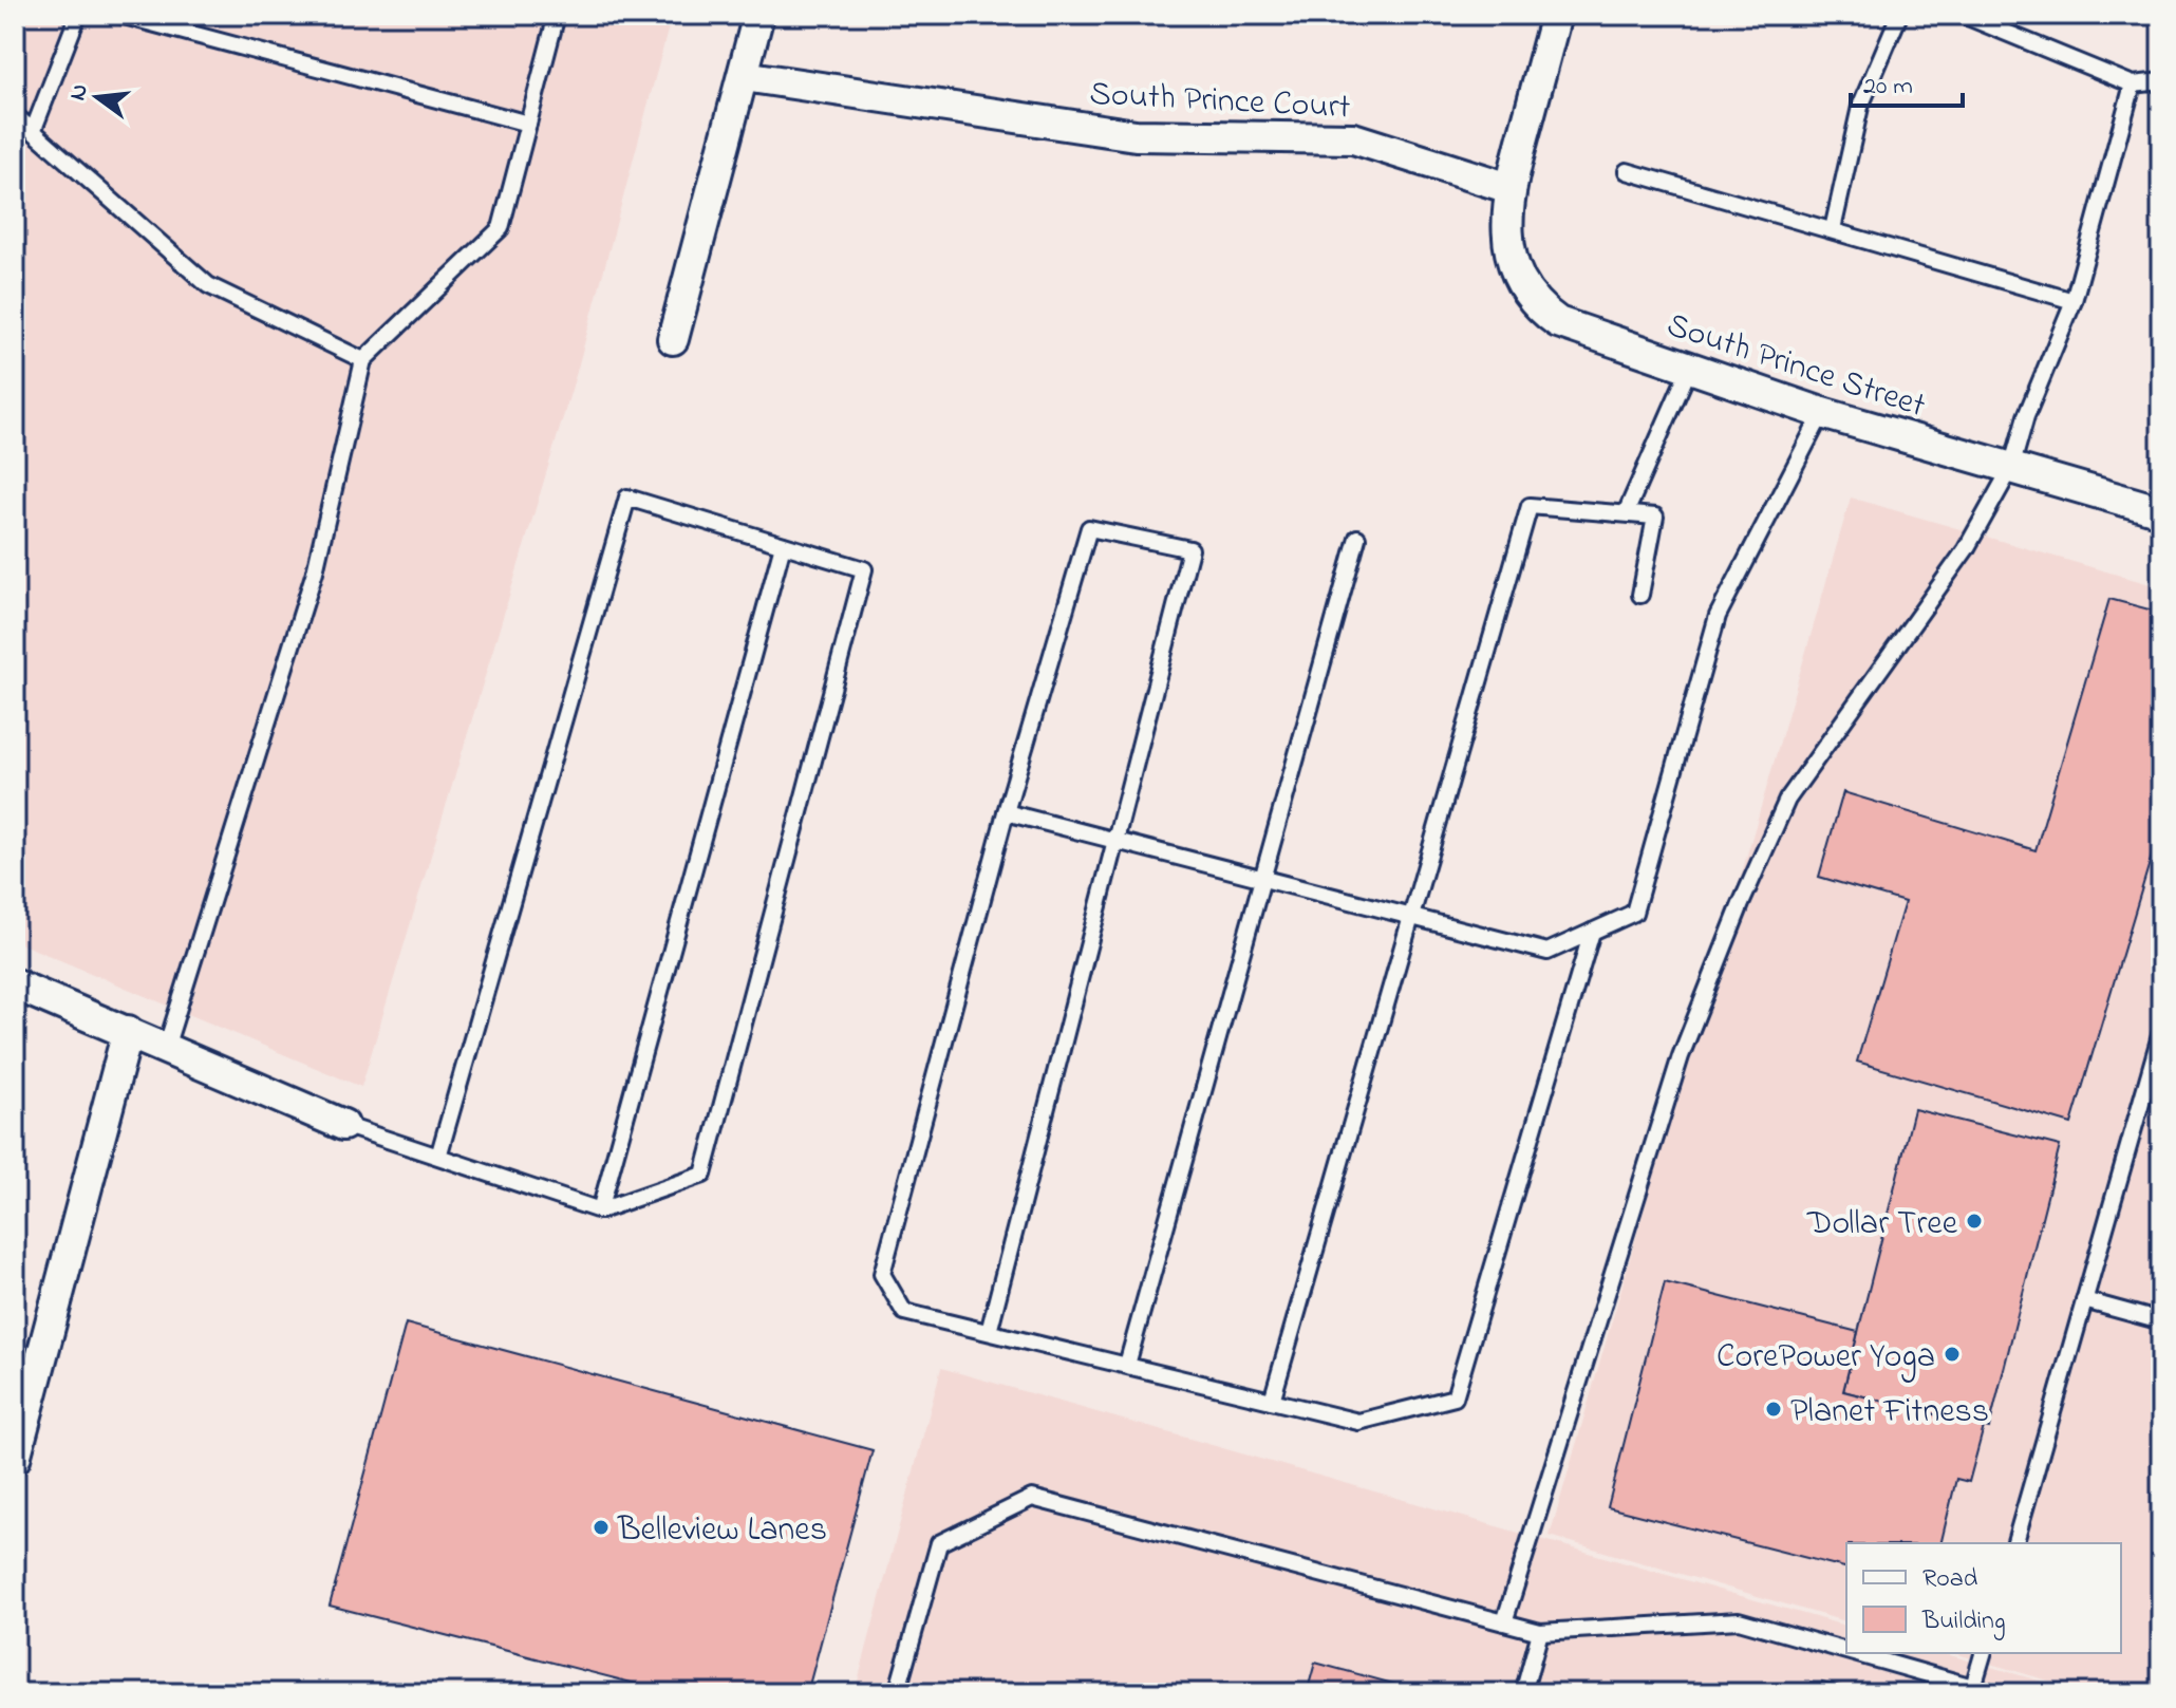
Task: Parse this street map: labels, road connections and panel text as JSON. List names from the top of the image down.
{
  "streets": {
    "street": ["South Prince Court", "South Prince Street"]
  },
  "crossings": [
    ["South Prince Court", "South Prince Street"]
  ],
  "places": [
    "Dollar Tree",
    "CorePower Yoga",
    "Planet Fitness",
    "Belleview Lanes"
  ],
  "legend": ["Road", "Building"],
  "scale_bar": "20 m",
  "north": "left"
}
